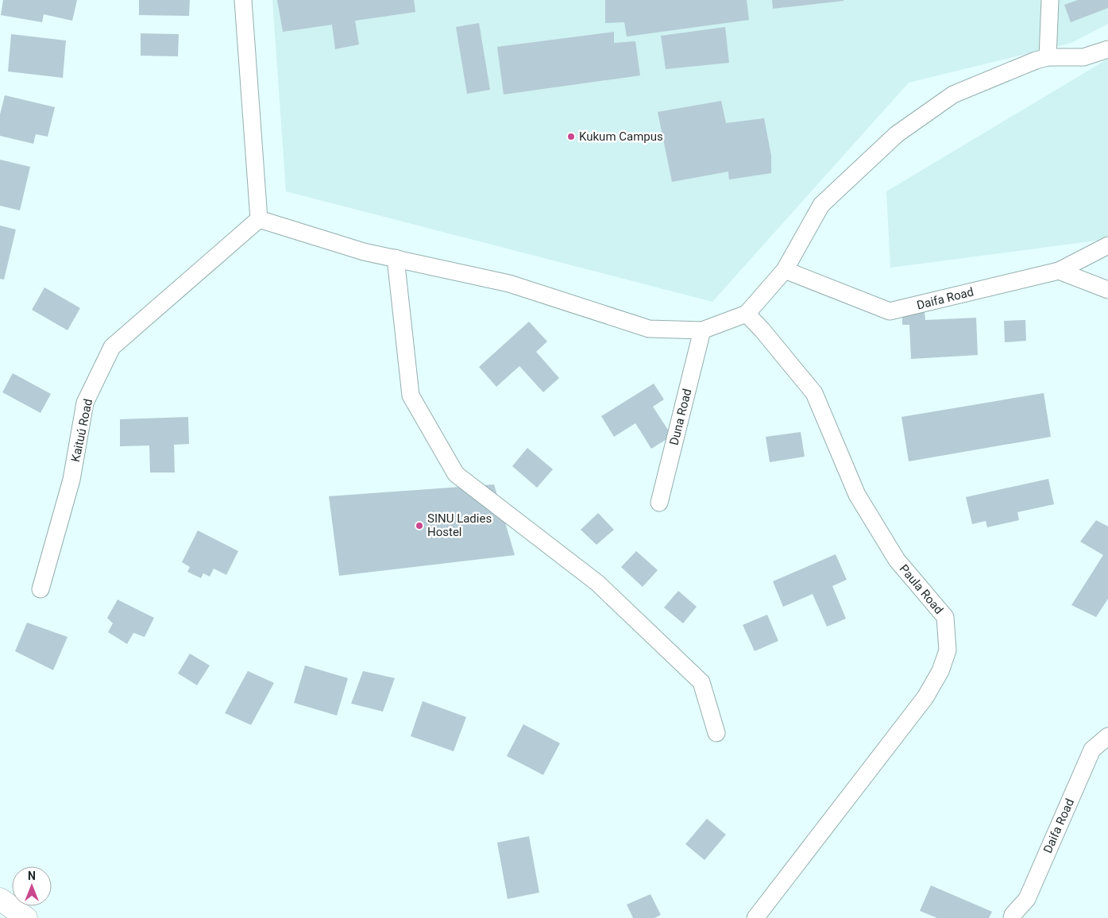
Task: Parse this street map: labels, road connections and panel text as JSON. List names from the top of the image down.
{
  "streets": {
    "street": [
      "Daifa Road",
      "Duna Road",
      "Kaituú Road",
      "Paula Road"
    ]
  },
  "places": ["Kukum Campus", "SINU Ladies Hostel"],
  "north": "top"
}
